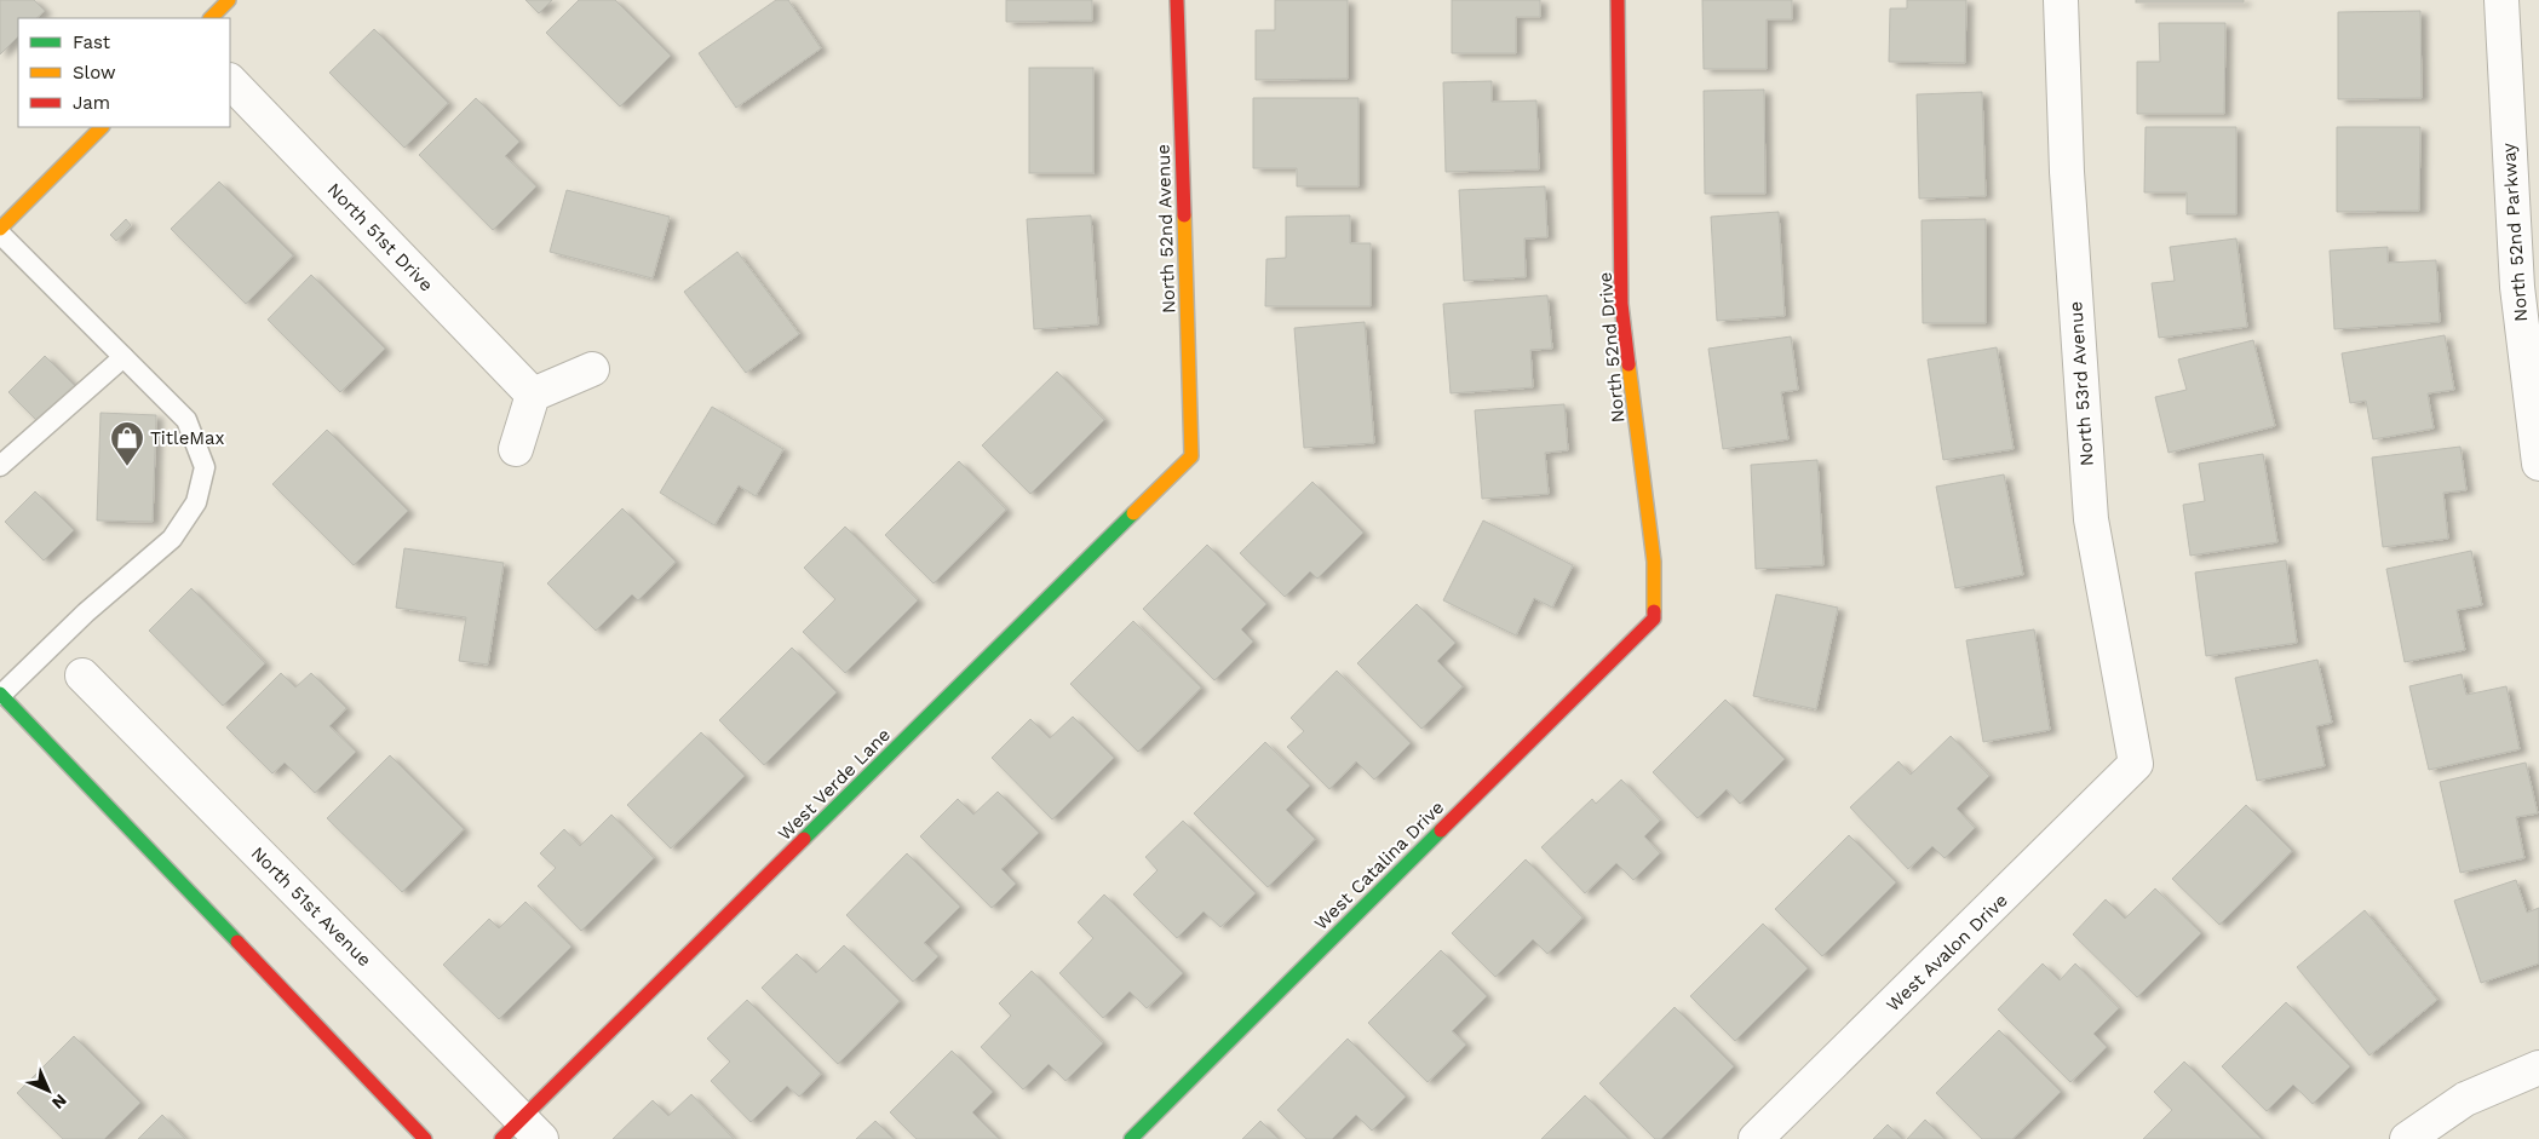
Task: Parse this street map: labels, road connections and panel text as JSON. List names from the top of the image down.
{
  "streets": {
    "street": [
      "North 52nd Avenue",
      "North 52nd Parkway",
      "North 51st Drive",
      "North 52nd Drive",
      "North 53rd Avenue",
      "West Verde Lane",
      "West Catalina Drive",
      "North 51st Avenue",
      "West Avalon Drive"
    ]
  },
  "crossings": [
    ["North 52nd Avenue", "West Verde Lane"],
    ["North 52nd Drive", "West Catalina Drive"],
    ["North 53rd Avenue", "West Avalon Drive"],
    ["West Verde Lane", "North 51st Avenue"]
  ],
  "places": {
    "shop": ["TitleMax"]
  },
  "legend": ["Fast", "Slow", "Jam"],
  "north": "bottom right"
}
